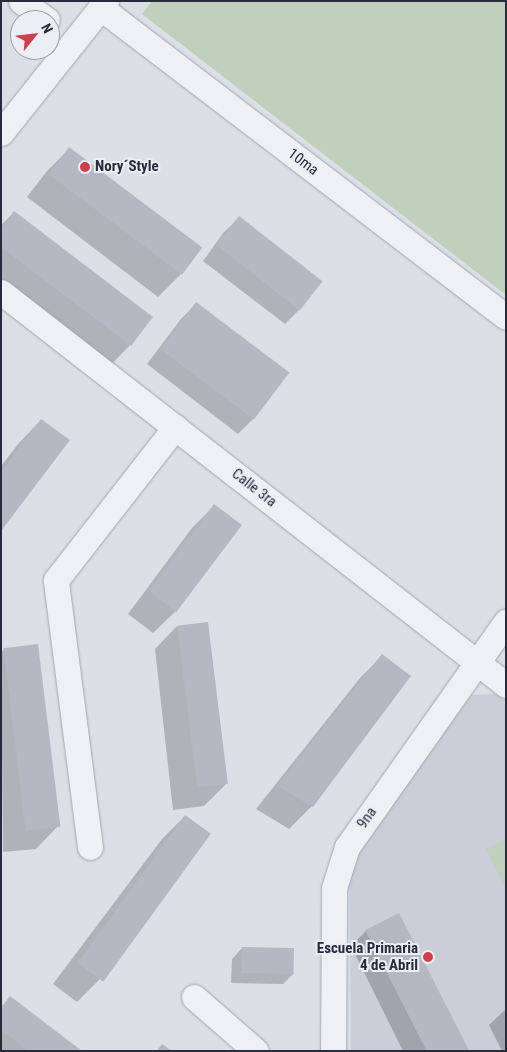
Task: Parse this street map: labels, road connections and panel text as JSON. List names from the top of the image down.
{
  "streets": {
    "street": ["10ma", "Calle 3ra", "9na"]
  },
  "crossings": [
    ["Calle 3ra", "9na"]
  ],
  "places": ["Nory´Style", "Escuela Primaria 4 de Abril"],
  "north": "top right"
}
